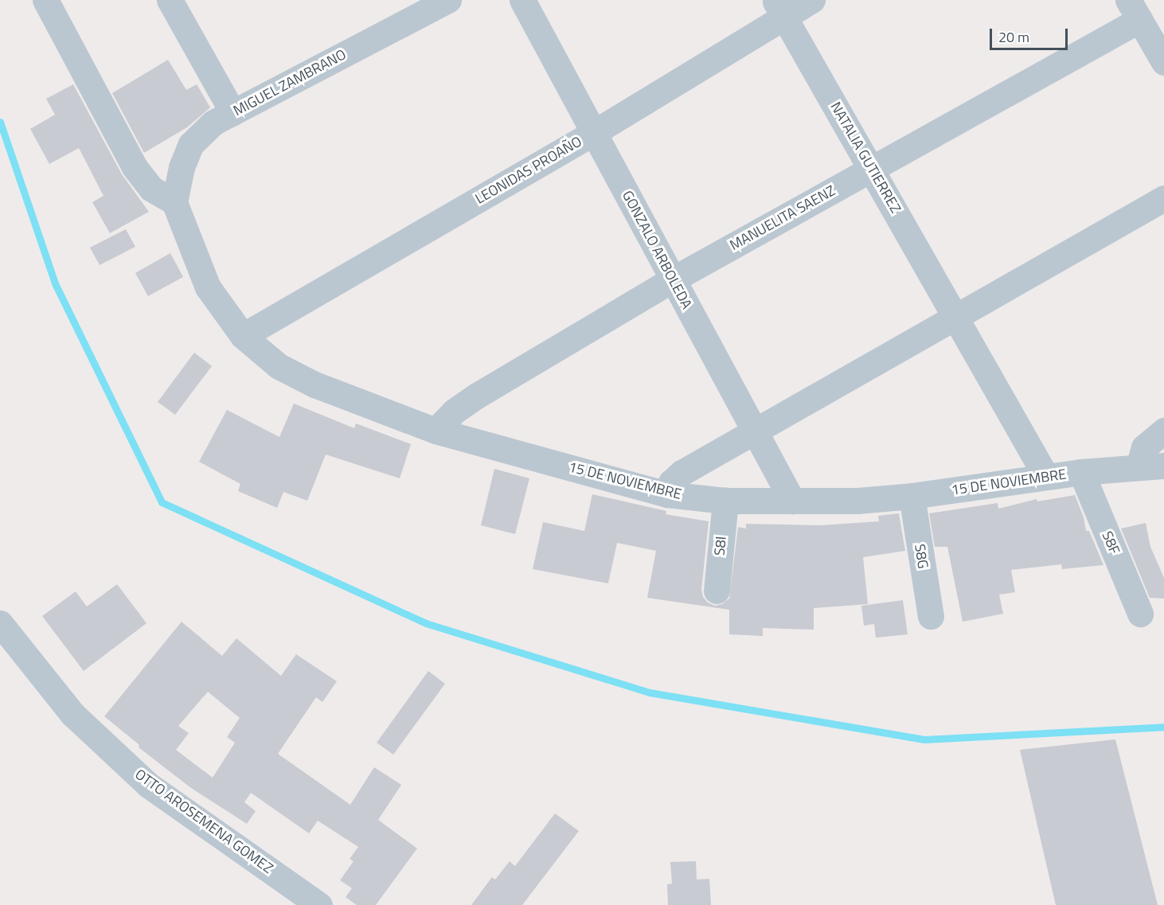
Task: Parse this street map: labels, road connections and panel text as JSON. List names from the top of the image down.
{
  "streets": {
    "street": [
      "MIGUEL ZAMBRANO",
      "NATALIA GUTIERREZ",
      "LEONIDAS PROAÑO",
      "MANUELITA SAENZ",
      "GONZALO ARBOLEDA",
      "15 DE NOVIEMBRE",
      "S8F",
      "S8I",
      "S8G",
      "OTTO AROSEMENA GOMEZ"
    ]
  },
  "crossings": [
    ["MIGUEL ZAMBRANO", "15 DE NOVIEMBRE"],
    ["NATALIA GUTIERREZ", "LEONIDAS PROAÑO"],
    ["NATALIA GUTIERREZ", "MANUELITA SAENZ"],
    ["NATALIA GUTIERREZ", "15 DE NOVIEMBRE"],
    ["LEONIDAS PROAÑO", "GONZALO ARBOLEDA"],
    ["LEONIDAS PROAÑO", "15 DE NOVIEMBRE"],
    ["MANUELITA SAENZ", "GONZALO ARBOLEDA"],
    ["MANUELITA SAENZ", "15 DE NOVIEMBRE"],
    ["GONZALO ARBOLEDA", "15 DE NOVIEMBRE"],
    ["15 DE NOVIEMBRE", "S8F"],
    ["15 DE NOVIEMBRE", "S8I"],
    ["15 DE NOVIEMBRE", "S8G"]
  ],
  "scale_bar": "20 m"
}
